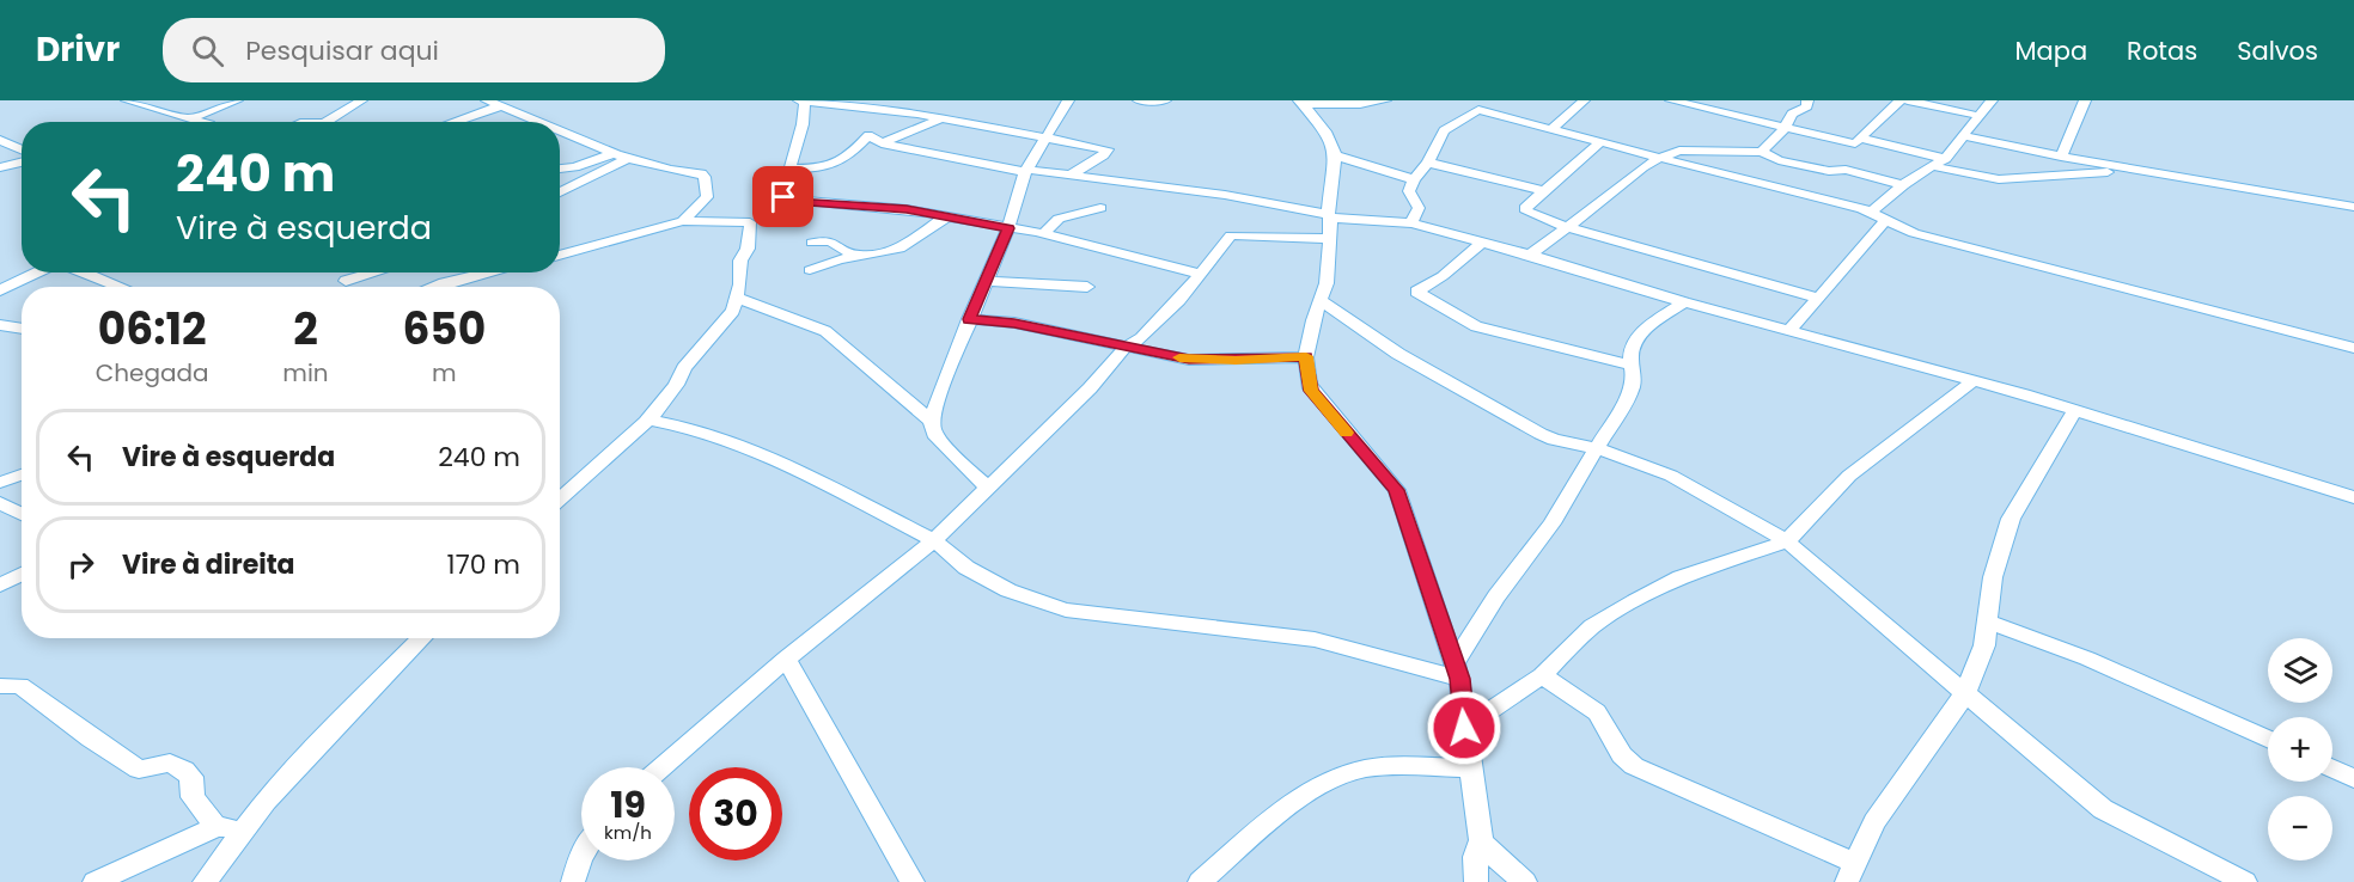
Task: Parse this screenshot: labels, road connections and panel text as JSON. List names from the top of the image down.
{
  "page": {
    "header": "Drivr",
    "search": "Pesquisar aqui",
    "nav": ["Mapa", "Rotas", "Salvos"],
    "turn": ["240 m", "Vire à esquerda"],
    "eta": [
      "06:12",
      "Chegada",
      "2",
      "min",
      "650",
      "m"
    ],
    "list": [
      {
        "name": "Vire à esquerda",
        "value": "240 m"
      },
      {
        "name": "Vire à direita",
        "value": "170 m"
      }
    ],
    "map_buttons": ["+", "−"],
    "speed": "19 km/h",
    "limit": "30"
  }
}
